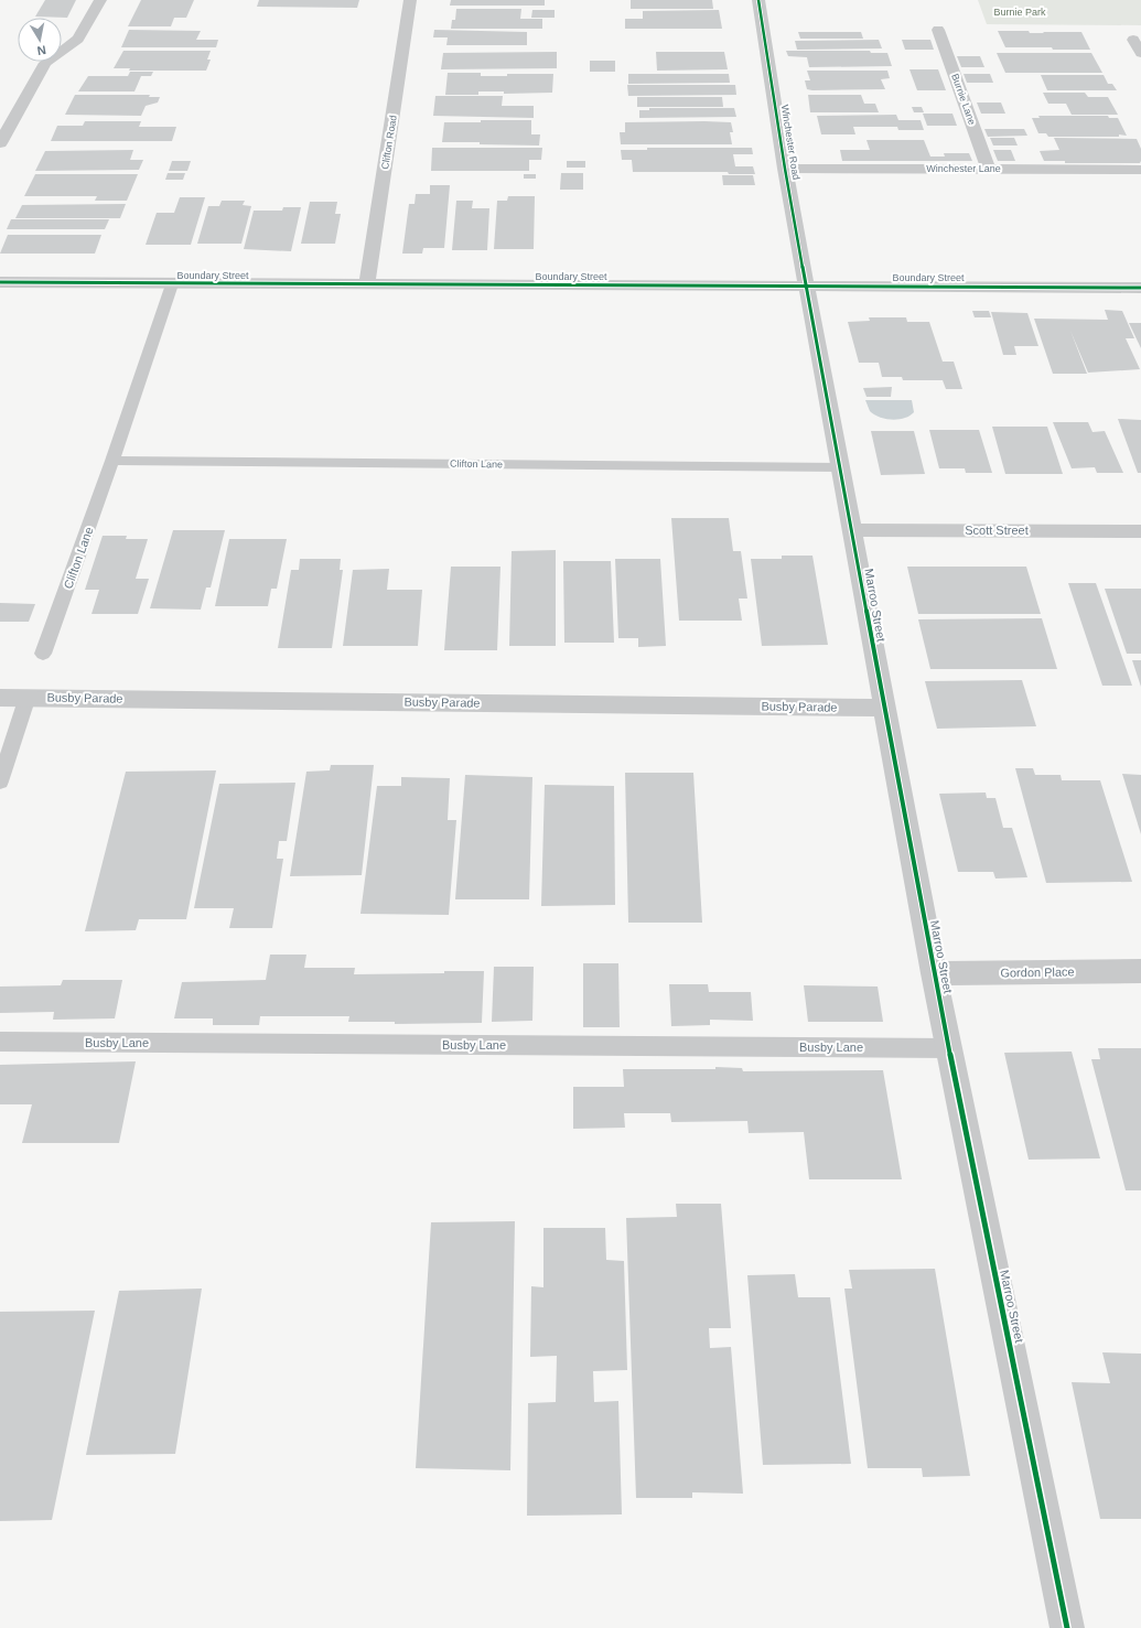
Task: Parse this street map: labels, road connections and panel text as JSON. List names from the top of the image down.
{
  "streets": {
    "street": [
      "Burnie Lane",
      "Clifton Road",
      "Winchester Road",
      "Winchester Lane",
      "Boundary Street",
      "Scott Street",
      "Marroo Street",
      "Busby Parade",
      "Gordon Place"
    ],
    "lane": ["Clifton Lane", "Busby Lane"]
  },
  "crossings": [
    ["Burnie Lane", "Winchester Lane"],
    ["Clifton Road", "Boundary Street"],
    ["Winchester Road", "Winchester Lane"],
    ["Winchester Road", "Boundary Street"],
    ["Winchester Road", "Marroo Street"],
    ["Boundary Street", "Clifton Lane"],
    ["Boundary Street", "Marroo Street"],
    ["Clifton Lane", "Marroo Street"],
    ["Scott Street", "Marroo Street"],
    ["Marroo Street", "Busby Parade"],
    ["Marroo Street", "Gordon Place"],
    ["Marroo Street", "Busby Lane"]
  ],
  "parks": ["Burnie Park"],
  "north": "bottom"
}
